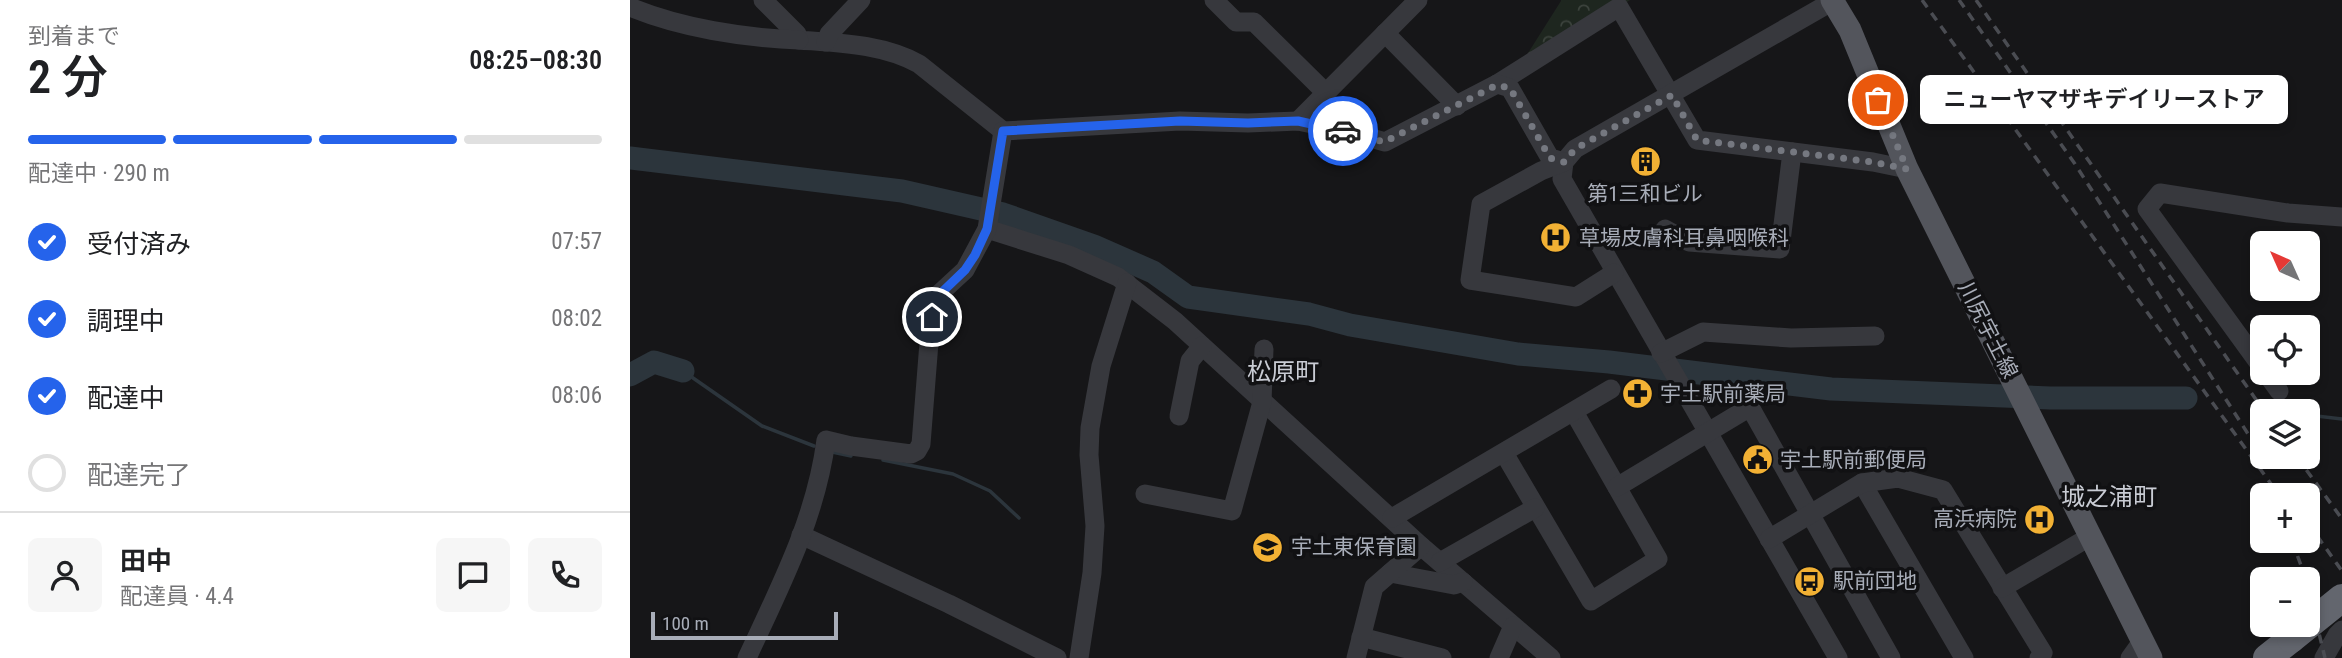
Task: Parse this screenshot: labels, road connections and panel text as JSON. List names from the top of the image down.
{
  "streets": {
    "main road": ["川尻宇土線"]
  },
  "districts": ["松原町", "城之浦町"],
  "places": {
    "other": ["ニューヤマザキデイリーストア"],
    "building": ["第1三和ビル"],
    "hospital": ["草場皮膚科耳鼻咽喉科", "高浜病院"],
    "pharmacy": ["宇土駅前薬局"],
    "public building": ["宇土駅前郵便局"],
    "school or university": ["宇土東保育園"],
    "bus stop": ["駅前団地"]
  },
  "scale_bar": "100 m",
  "north": "top left",
  "page": {
    "heading": ["2 分", "到着まで", "08:25–08:30"],
    "panel": ["田中", "配達員 · 4.4"],
    "bubble": "ニューヤマザキデイリーストア",
    "bar": "配達中 · 290 m",
    "list": [
      ["受付済み", "07:57"],
      ["調理中", "08:02"],
      ["配達中", "08:06"],
      "配達完了"
    ],
    "map_buttons": ["+", "−"],
    "scale": "100 m"
  }
}
